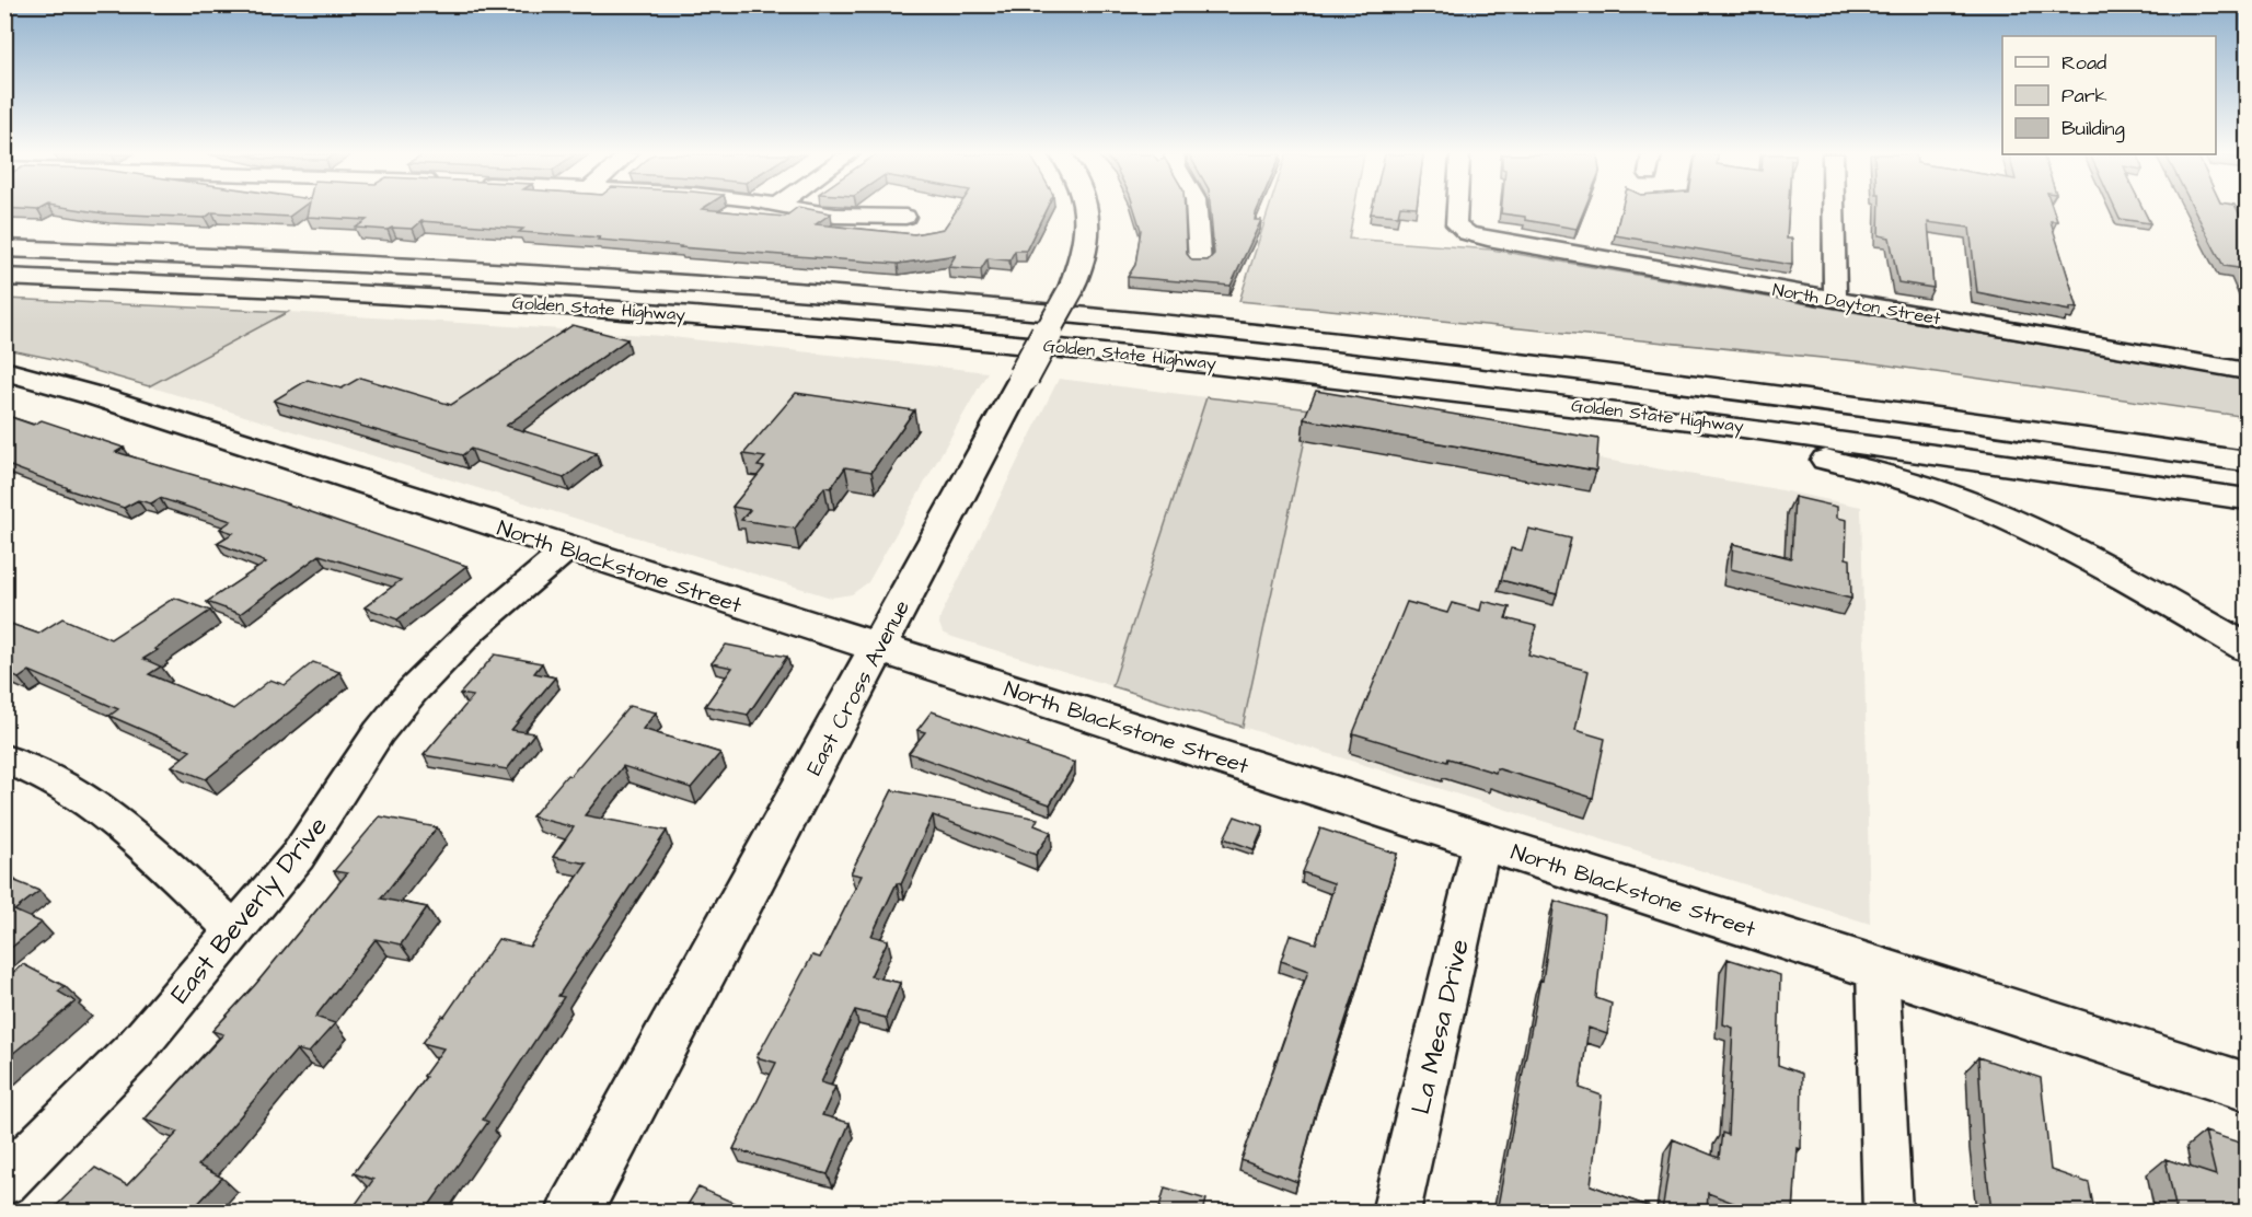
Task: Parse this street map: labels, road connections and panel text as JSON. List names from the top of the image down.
{
  "streets": {
    "main road": ["Golden State Highway", "North Blackstone Street", "East Cross Avenue"],
    "street": ["North Dayton Street", "East Beverly Drive", "La Mesa Drive"]
  },
  "crossings": [
    ["North Blackstone Street", "East Cross Avenue"],
    ["North Blackstone Street", "East Beverly Drive"],
    ["North Blackstone Street", "La Mesa Drive"]
  ],
  "legend": ["Road", "Park", "Building"]
}
